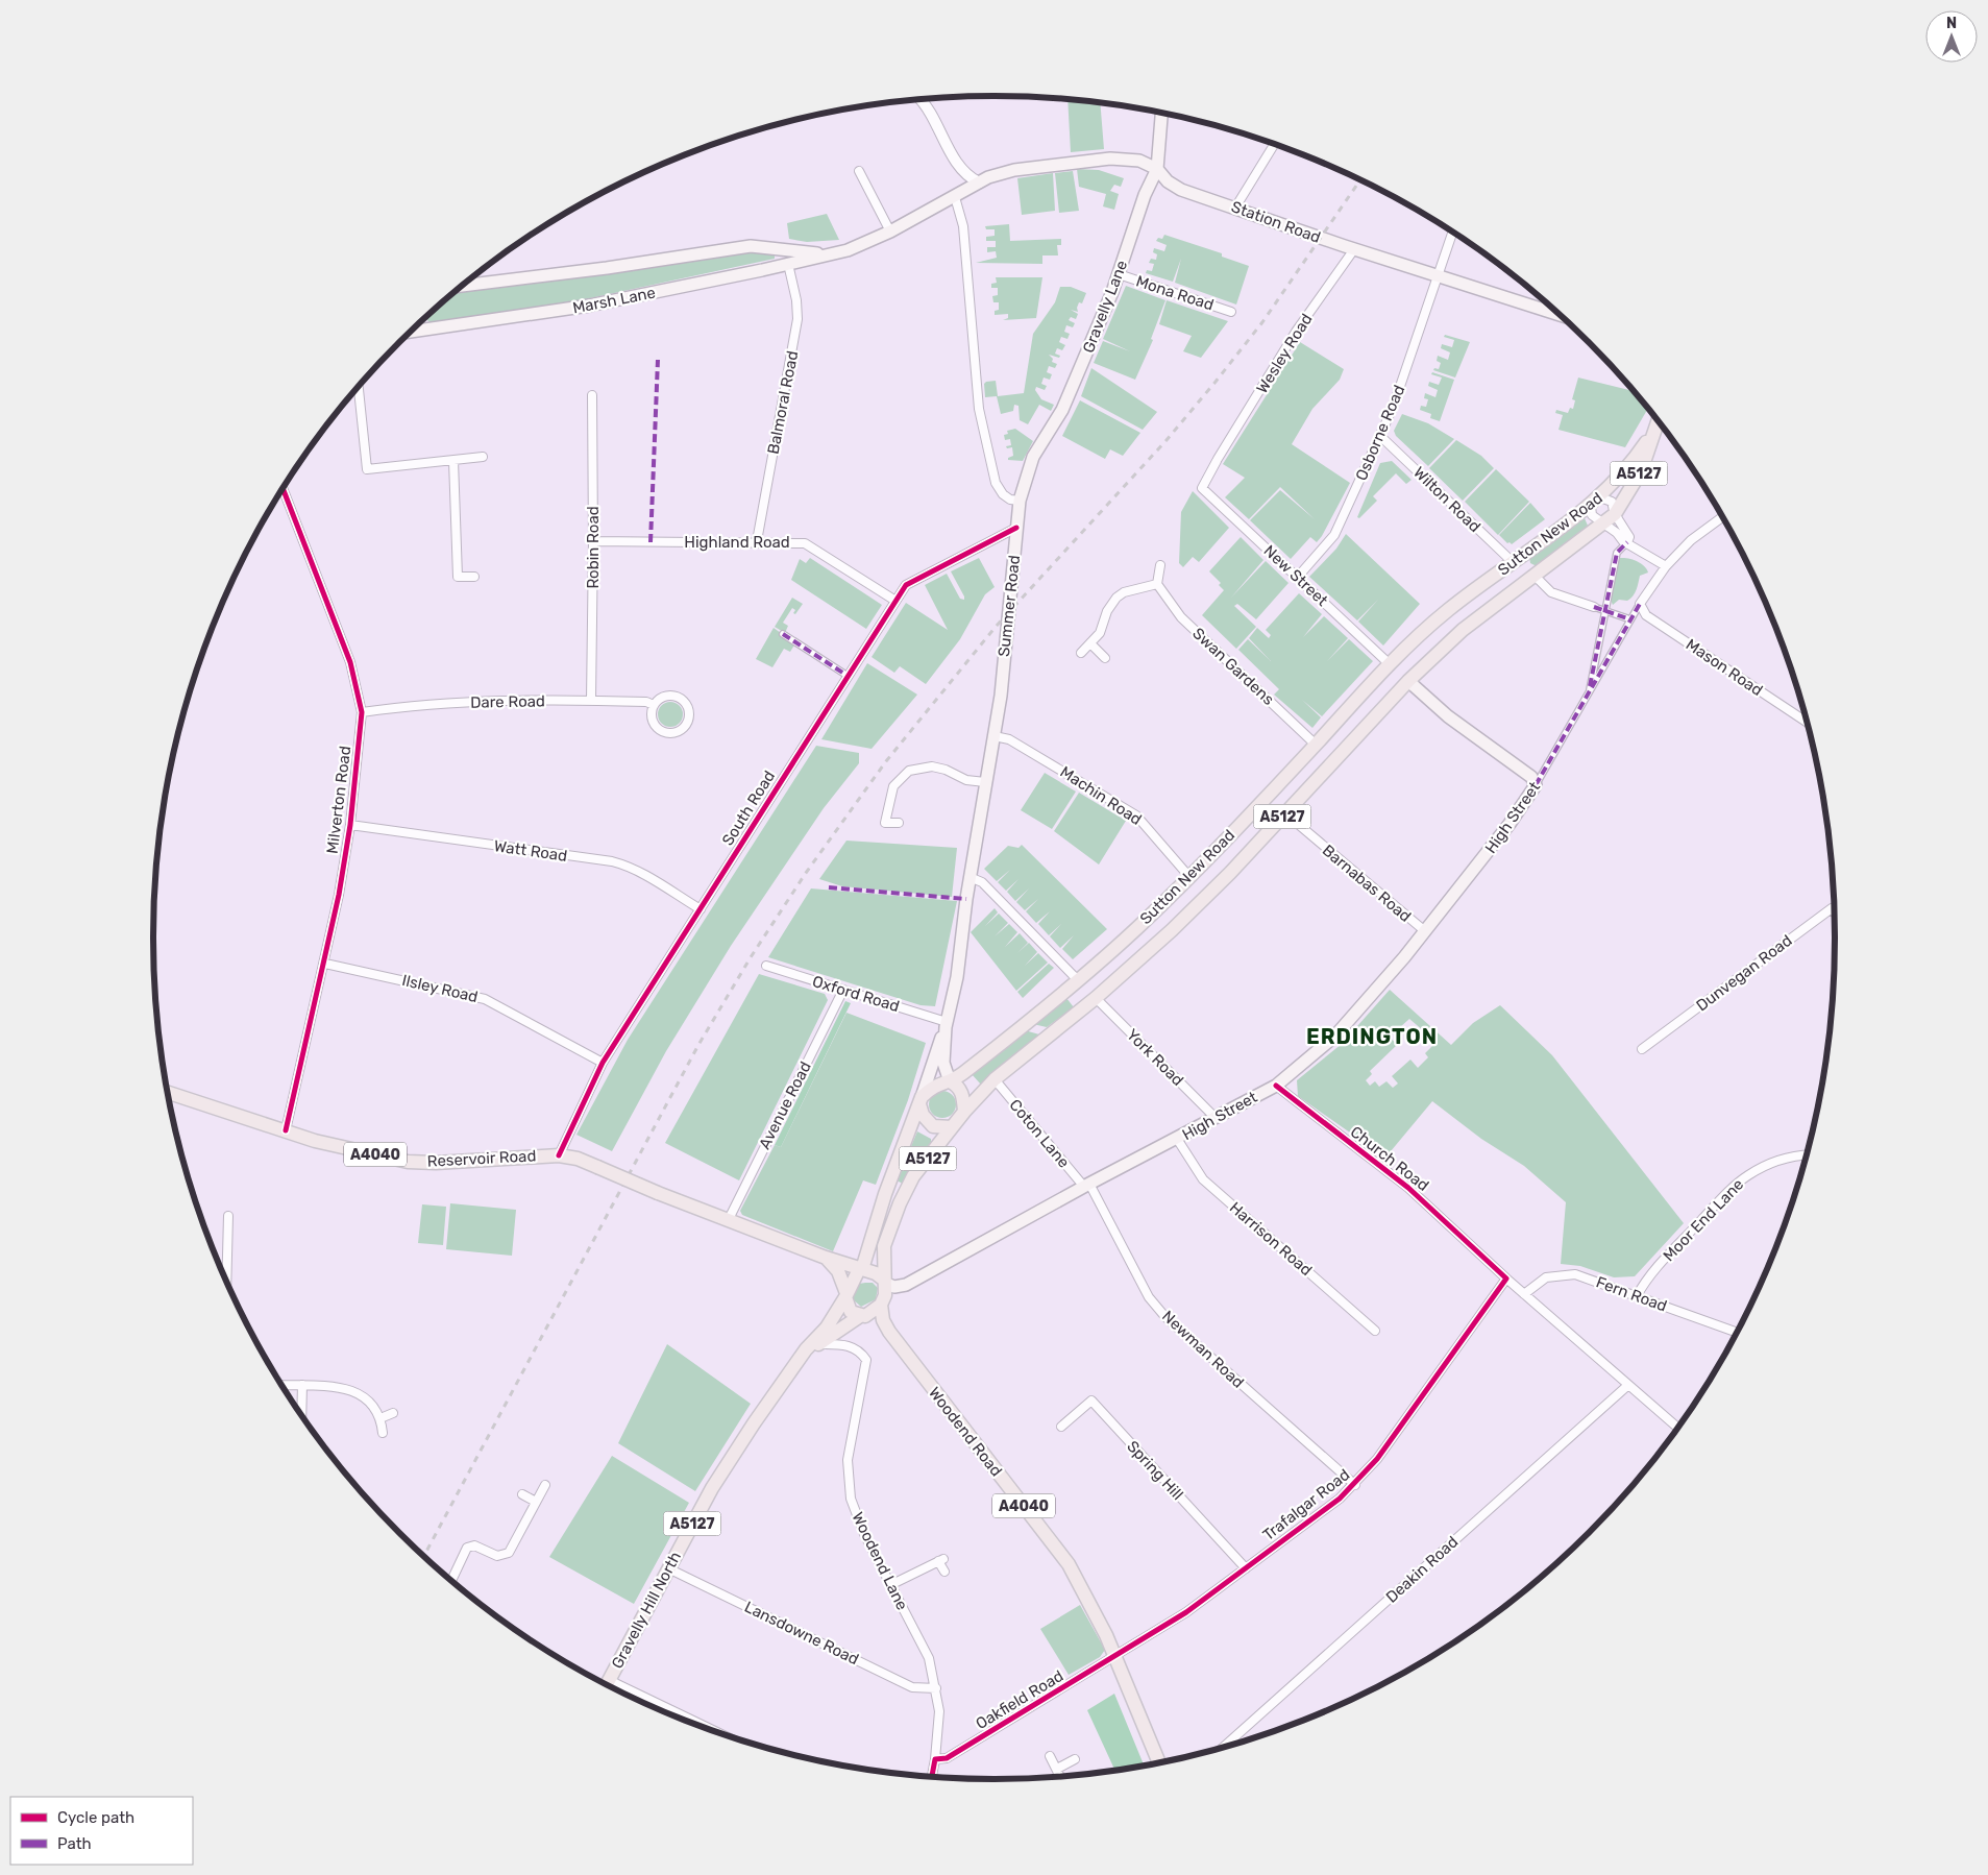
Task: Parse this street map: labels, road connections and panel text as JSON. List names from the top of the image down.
{
  "streets": {
    "main road": [
      "Station Road",
      "Marsh Lane",
      "Gravelly Lane",
      "A5127",
      "Sutton New Road",
      "Summer Road",
      "High Street",
      "A4040",
      "Reservoir Road",
      "Woodend Road",
      "Gravelly Hill North"
    ],
    "street": [
      "Mona Road",
      "Wesley Road",
      "Balmoral Road",
      "Osborne Road",
      "Wilton Road",
      "Highland Road",
      "Robin Road",
      "New Street",
      "Swan Gardens",
      "Mason Road",
      "Dare Road",
      "Machin Road",
      "Milverton Road",
      "South Road",
      "Watt Road",
      "Barnabas Road",
      "Dunvegan Road",
      "Ilsley Road",
      "Oxford Road",
      "York Road",
      "Avenue Road",
      "Coton Lane",
      "Church Road",
      "Moor End Lane",
      "Harrison Road",
      "Fern Road",
      "Newman Road",
      "Spring Hill",
      "Trafalgar Road",
      "Woodend Lane",
      "Deakin Road",
      "Lansdowne Road",
      "Oakfield Road"
    ]
  },
  "crossings": [
    ["Station Road", "Marsh Lane"],
    ["Station Road", "Gravelly Lane"],
    ["Station Road", "Wesley Road"],
    ["Station Road", "Osborne Road"],
    ["Mona Road", "Gravelly Lane"],
    ["Marsh Lane", "Balmoral Road"],
    ["Gravelly Lane", "Summer Road"],
    ["Wesley Road", "New Street"],
    ["Balmoral Road", "Highland Road"],
    ["Osborne Road", "Wilton Road"],
    ["Osborne Road", "New Street"],
    ["A5127", "Sutton New Road"],
    ["A5127", "Summer Road"],
    ["A5127", "High Street"],
    ["A5127", "Reservoir Road"],
    ["A5127", "Woodend Road"],
    ["A5127", "Gravelly Hill North"],
    ["Wilton Road", "Sutton New Road"],
    ["Sutton New Road", "New Street"],
    ["Sutton New Road", "Summer Road"],
    ["Sutton New Road", "Swan Gardens"],
    ["Sutton New Road", "Machin Road"],
    ["Sutton New Road", "Barnabas Road"],
    ["Sutton New Road", "York Road"],
    ["Sutton New Road", "Coton Lane"],
    ["Highland Road", "Robin Road"],
    ["Highland Road", "South Road"],
    ["Robin Road", "Dare Road"],
    ["Summer Road", "Machin Road"],
    ["Summer Road", "South Road"],
    ["Summer Road", "High Street"],
    ["Summer Road", "Oxford Road"],
    ["Summer Road", "Reservoir Road"],
    ["Summer Road", "Woodend Road"],
    ["Summer Road", "Gravelly Hill North"],
    ["Mason Road", "High Street"],
    ["Dare Road", "Milverton Road"],
    ["Milverton Road", "Watt Road"],
    ["Milverton Road", "Ilsley Road"],
    ["Milverton Road", "Reservoir Road"],
    ["South Road", "Watt Road"],
    ["South Road", "Ilsley Road"],
    ["South Road", "Reservoir Road"],
    ["High Street", "Barnabas Road"],
    ["High Street", "York Road"],
    ["High Street", "Coton Lane"],
    ["High Street", "Reservoir Road"],
    ["High Street", "Church Road"],
    ["High Street", "Harrison Road"],
    ["High Street", "Newman Road"],
    ["High Street", "Woodend Road"],
    ["High Street", "Gravelly Hill North"],
    ["Oxford Road", "Avenue Road"],
    ["Avenue Road", "Reservoir Road"],
    ["Coton Lane", "Newman Road"],
    ["Reservoir Road", "Woodend Road"],
    ["Reservoir Road", "Gravelly Hill North"],
    ["Church Road", "Fern Road"],
    ["Church Road", "Trafalgar Road"],
    ["Church Road", "Deakin Road"],
    ["Moor End Lane", "Fern Road"],
    ["Newman Road", "Trafalgar Road"],
    ["Woodend Road", "Trafalgar Road"],
    ["Woodend Road", "Gravelly Hill North"],
    ["Woodend Road", "Oakfield Road"],
    ["Spring Hill", "Trafalgar Road"],
    ["Trafalgar Road", "Oakfield Road"],
    ["Woodend Lane", "Gravelly Hill North"],
    ["Woodend Lane", "Lansdowne Road"],
    ["Woodend Lane", "Oakfield Road"],
    ["Gravelly Hill North", "Lansdowne Road"]
  ],
  "districts": ["ERDINGTON"],
  "legend": ["Cycle path", "Path"],
  "north": "top"
}
